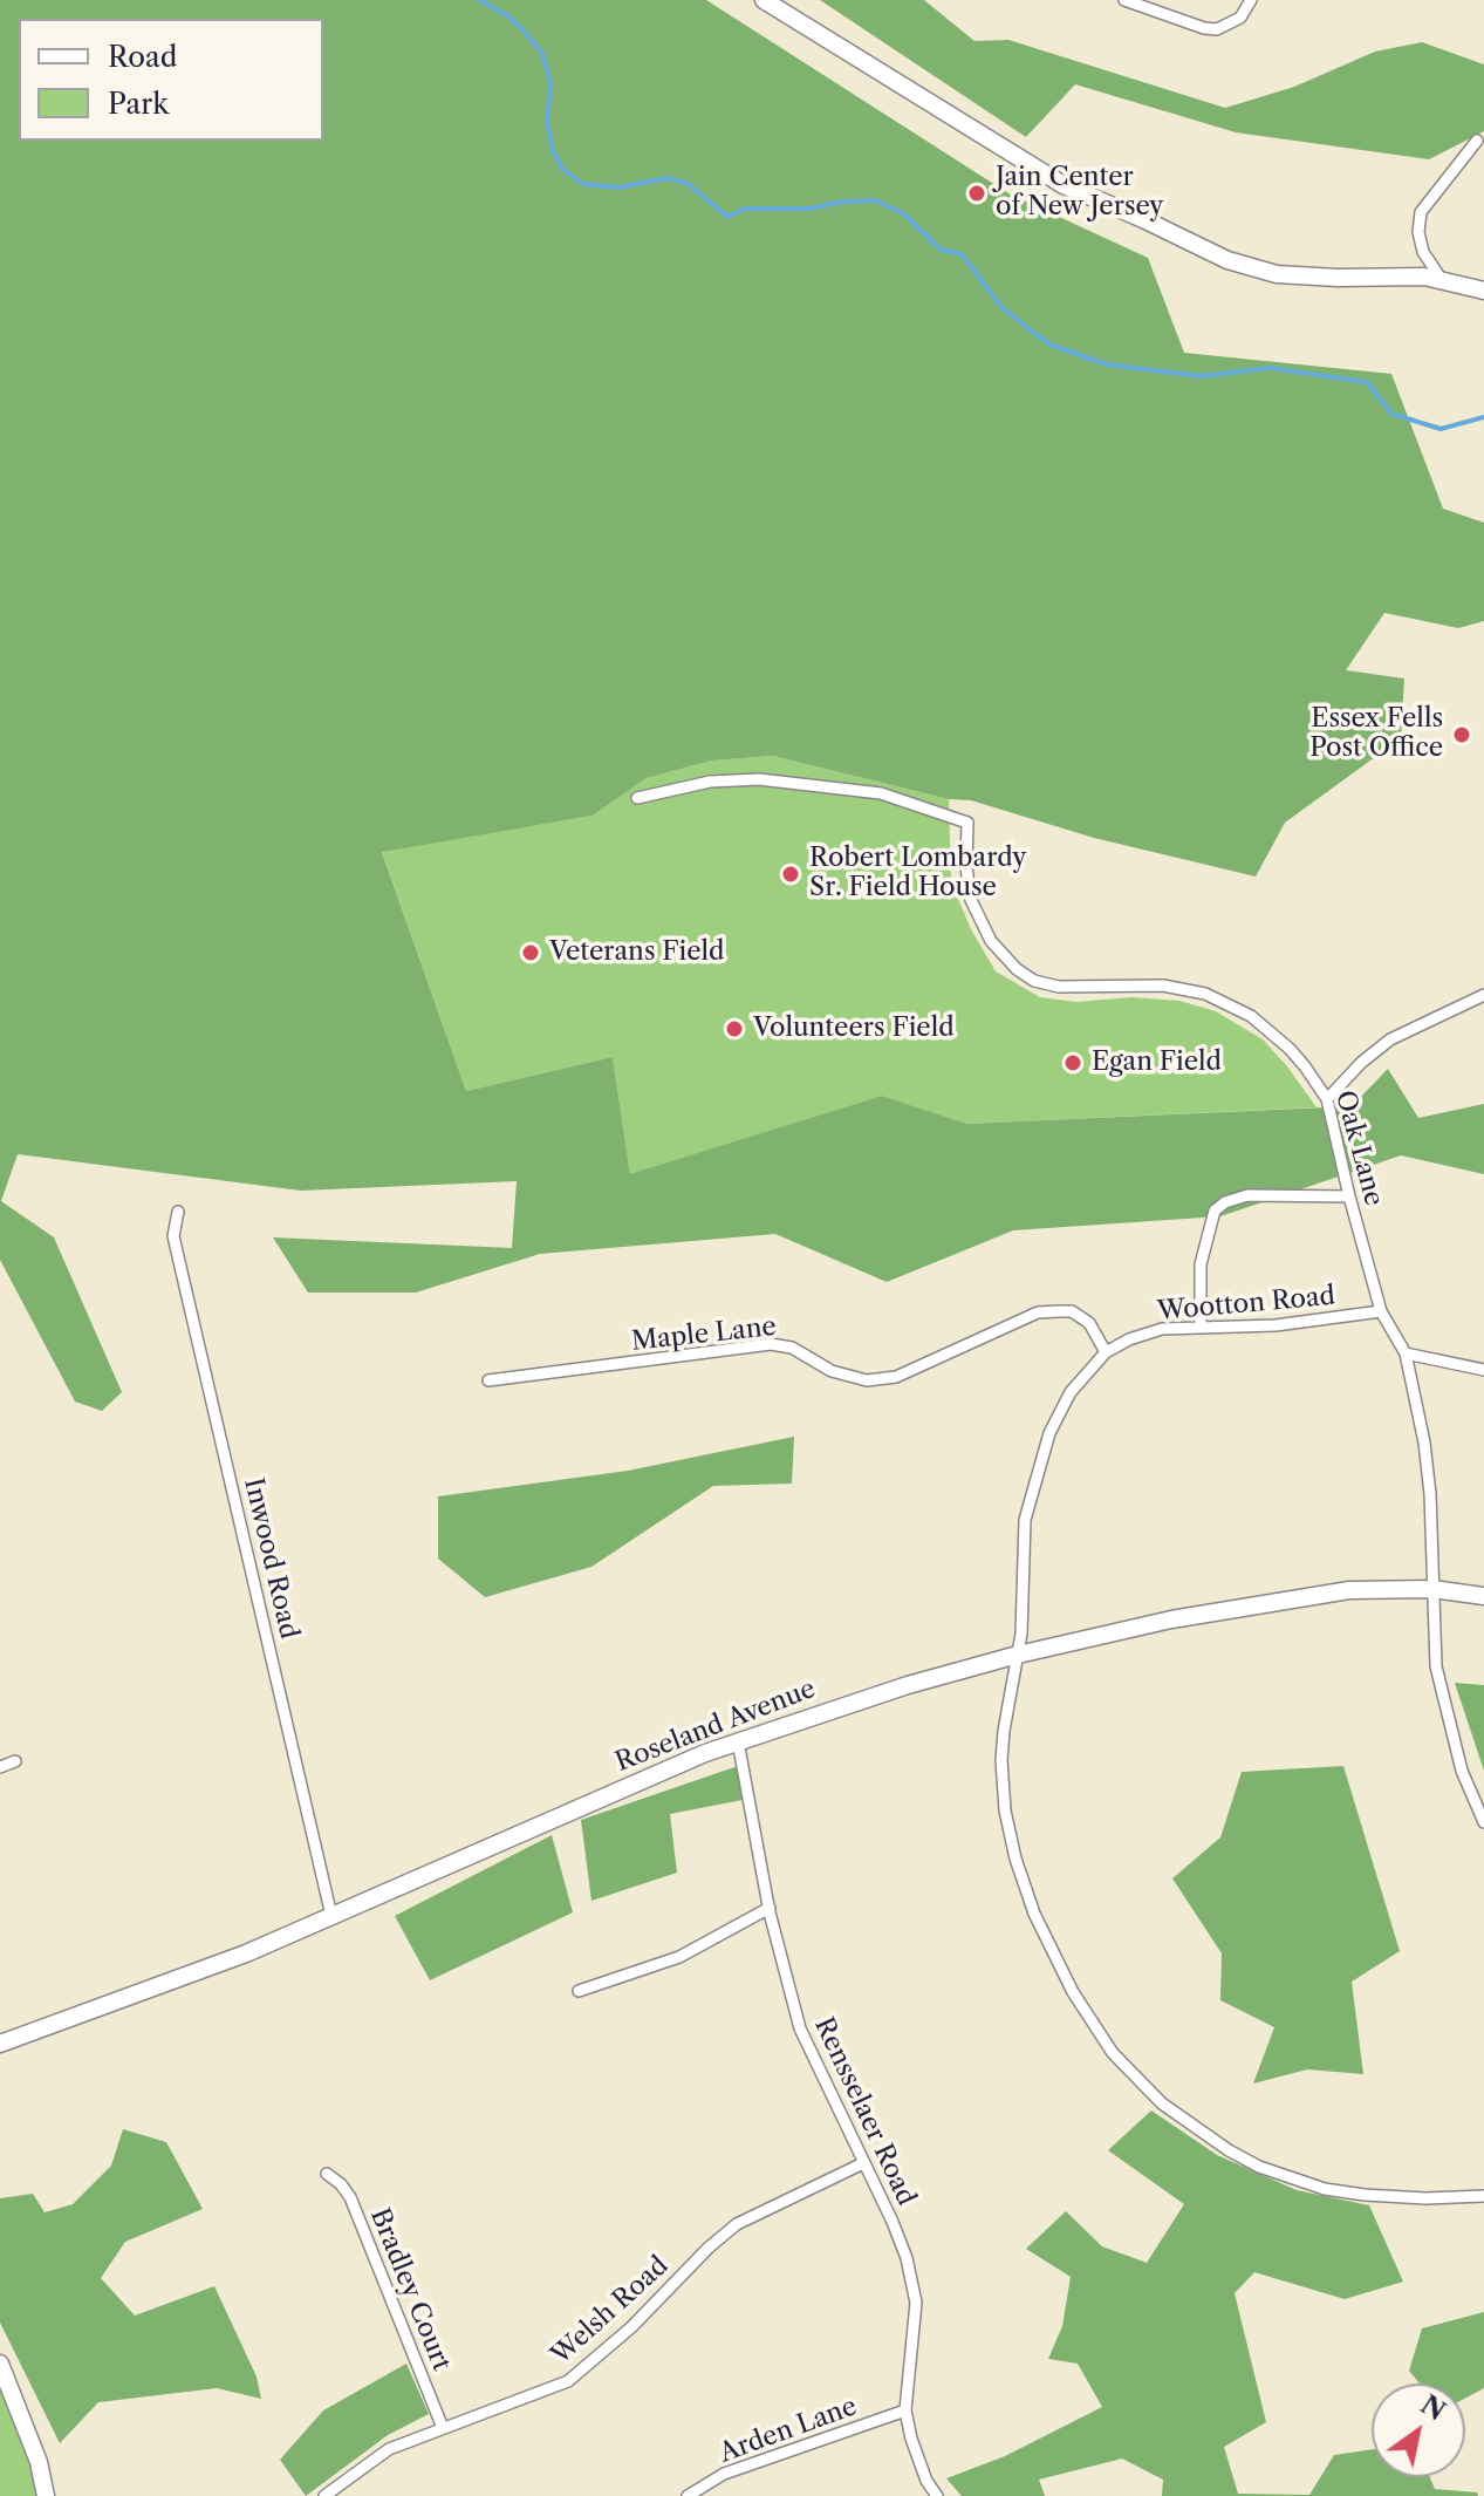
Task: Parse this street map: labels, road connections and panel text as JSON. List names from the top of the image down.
{
  "streets": {
    "main road": ["Roseland Avenue"],
    "street": [
      "Oak Lane",
      "Wootton Road",
      "Maple Lane",
      "Inwood Road",
      "Rensselaer Road",
      "Bradley Court",
      "Welsh Road",
      "Arden Lane"
    ]
  },
  "crossings": [
    ["Oak Lane", "Wootton Road"],
    ["Oak Lane", "Roseland Avenue"],
    ["Wootton Road", "Maple Lane"],
    ["Wootton Road", "Roseland Avenue"],
    ["Inwood Road", "Roseland Avenue"],
    ["Roseland Avenue", "Rensselaer Road"],
    ["Rensselaer Road", "Welsh Road"],
    ["Rensselaer Road", "Arden Lane"],
    ["Bradley Court", "Welsh Road"]
  ],
  "places": [
    "Jain Center of New Jersey",
    "Essex Fells Post Office",
    "Robert Lombardy Sr. Field House",
    "Veterans Field",
    "Volunteers Field",
    "Egan Field"
  ],
  "legend": ["Road", "Park"],
  "north": "top right"
}
